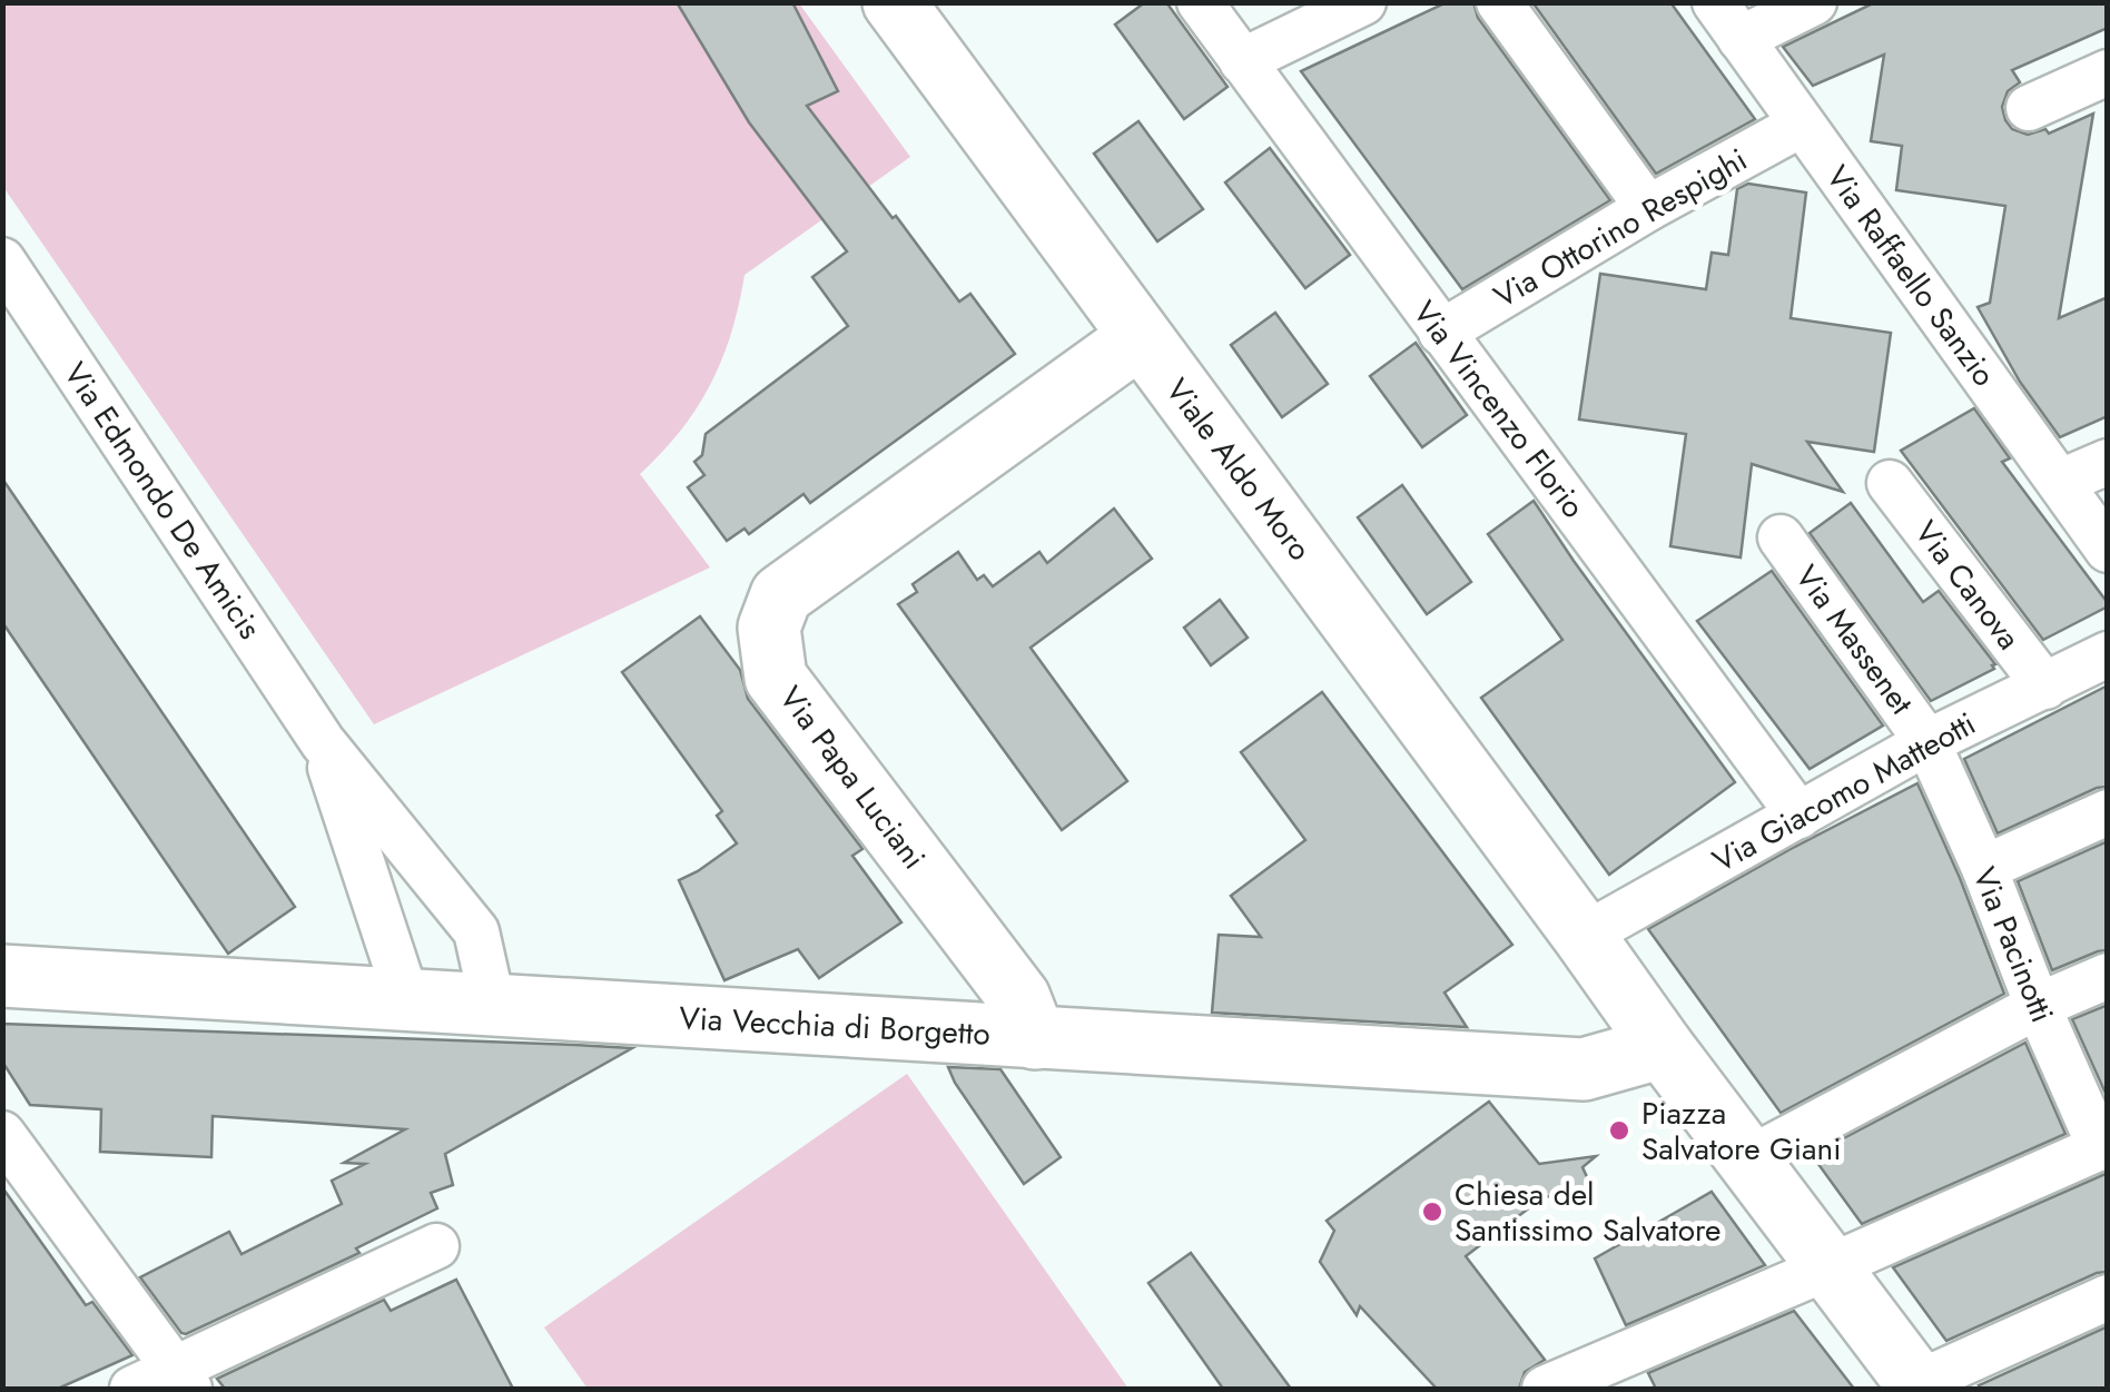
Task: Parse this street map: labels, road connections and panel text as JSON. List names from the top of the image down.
{
  "streets": {
    "main road": ["Viale Aldo Moro", "Via Papa Luciani", "Via Vecchia di Borgetto"],
    "street": [
      "Via Ottorino Respighi",
      "Via Raffaello Sanzio",
      "Via Vincenzo Florio",
      "Via Edmondo De Amicis",
      "Via Canova",
      "Via Massenet",
      "Via Giacomo Matteotti",
      "Via Pacinotti"
    ]
  },
  "crossings": [
    ["Via Ottorino Respighi", "Via Raffaello Sanzio"],
    ["Via Ottorino Respighi", "Via Vincenzo Florio"],
    ["Via Vincenzo Florio", "Via Giacomo Matteotti"],
    ["Viale Aldo Moro", "Via Papa Luciani"],
    ["Viale Aldo Moro", "Via Giacomo Matteotti"],
    ["Viale Aldo Moro", "Via Vecchia di Borgetto"],
    ["Via Canova", "Via Giacomo Matteotti"],
    ["Via Massenet", "Via Giacomo Matteotti"],
    ["Via Massenet", "Via Pacinotti"],
    ["Via Papa Luciani", "Via Vecchia di Borgetto"],
    ["Via Giacomo Matteotti", "Via Pacinotti"]
  ],
  "places": ["Piazza Salvatore Giani", "Chiesa del Santissimo Salvatore"]
}
